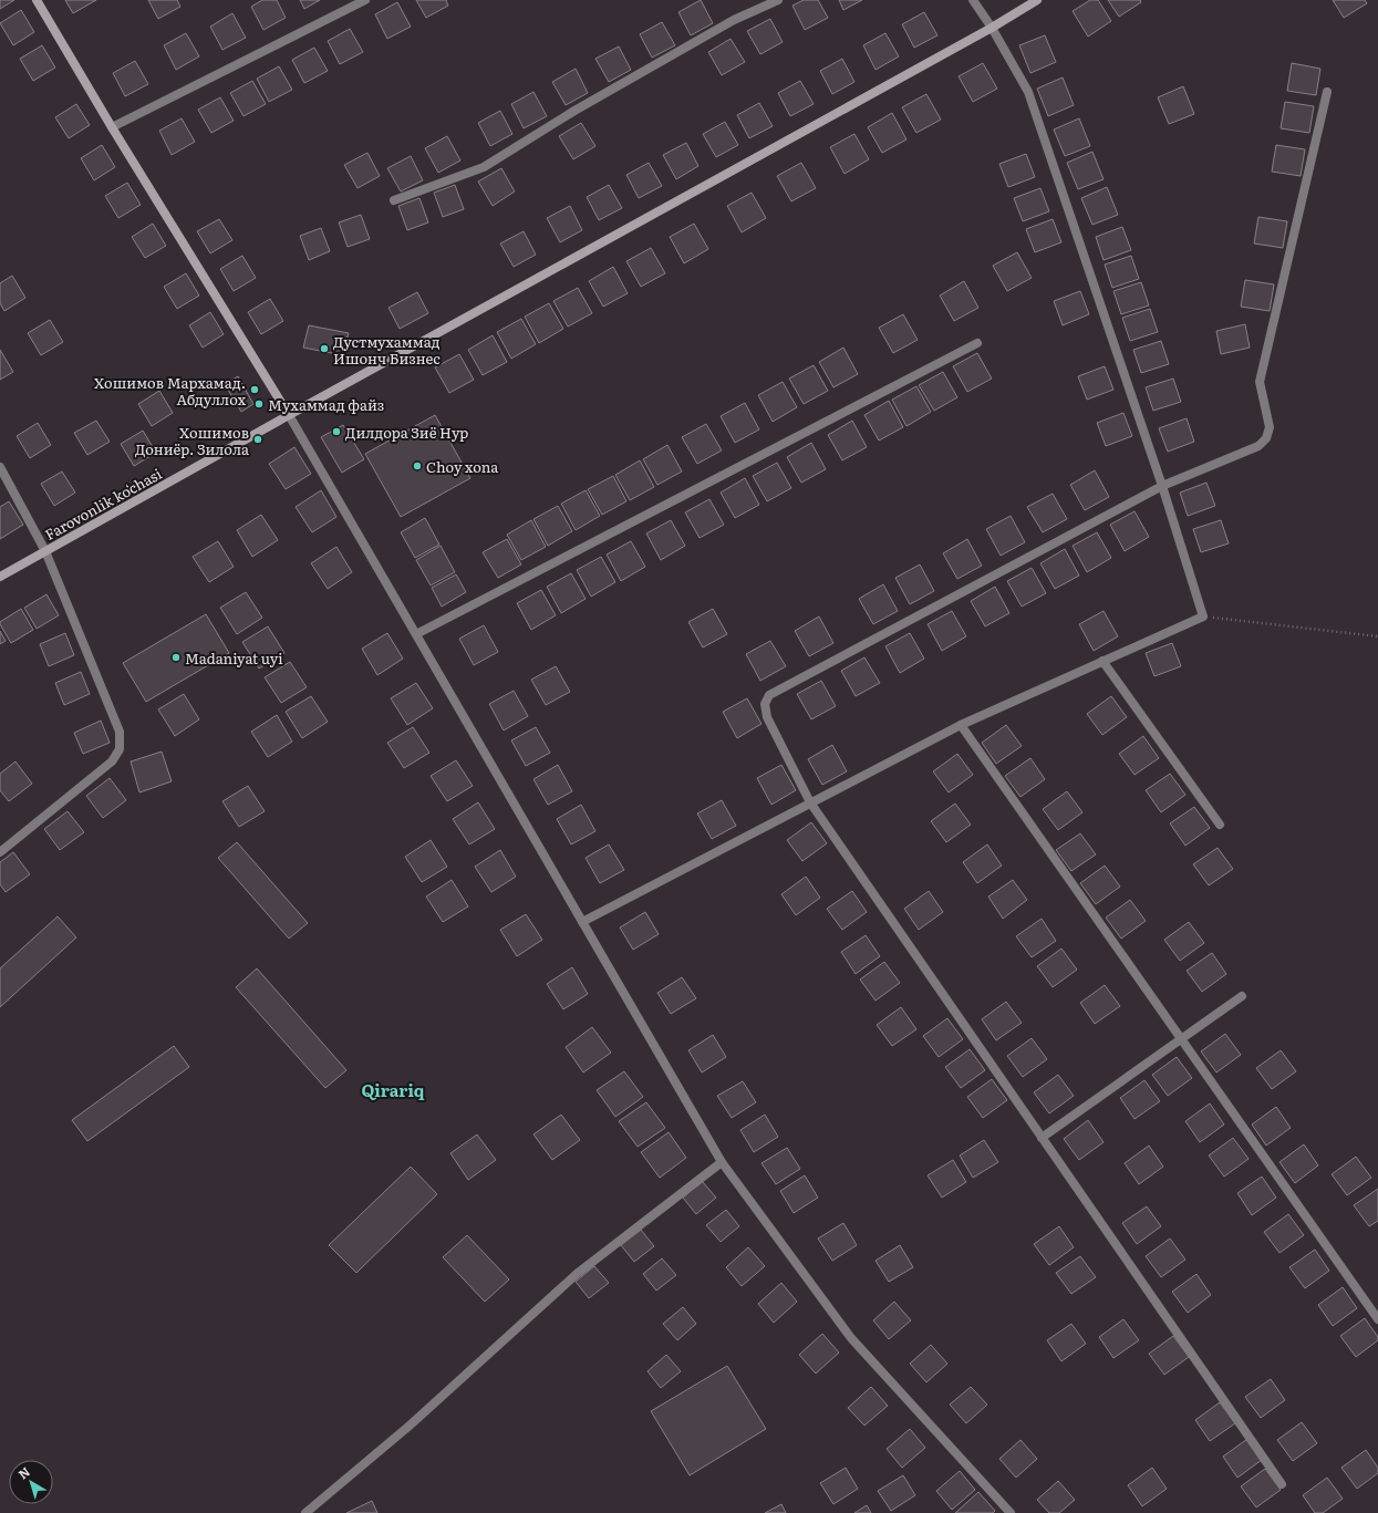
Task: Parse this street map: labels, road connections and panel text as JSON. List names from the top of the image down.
{
  "streets": {
    "street": ["Farovonlik koʻchasi"]
  },
  "districts": ["Qirariq"],
  "places": [
    "Дустмухаммад Ишонч Бизнес",
    "Хошимов Мархамад. Абдуллох",
    "Мухаммад файз",
    "Дилдора Зиё Нур",
    "Хошимов Дониёр. Зилола",
    "Choy xona",
    "Madaniyat uyi"
  ],
  "north": "top left"
}
